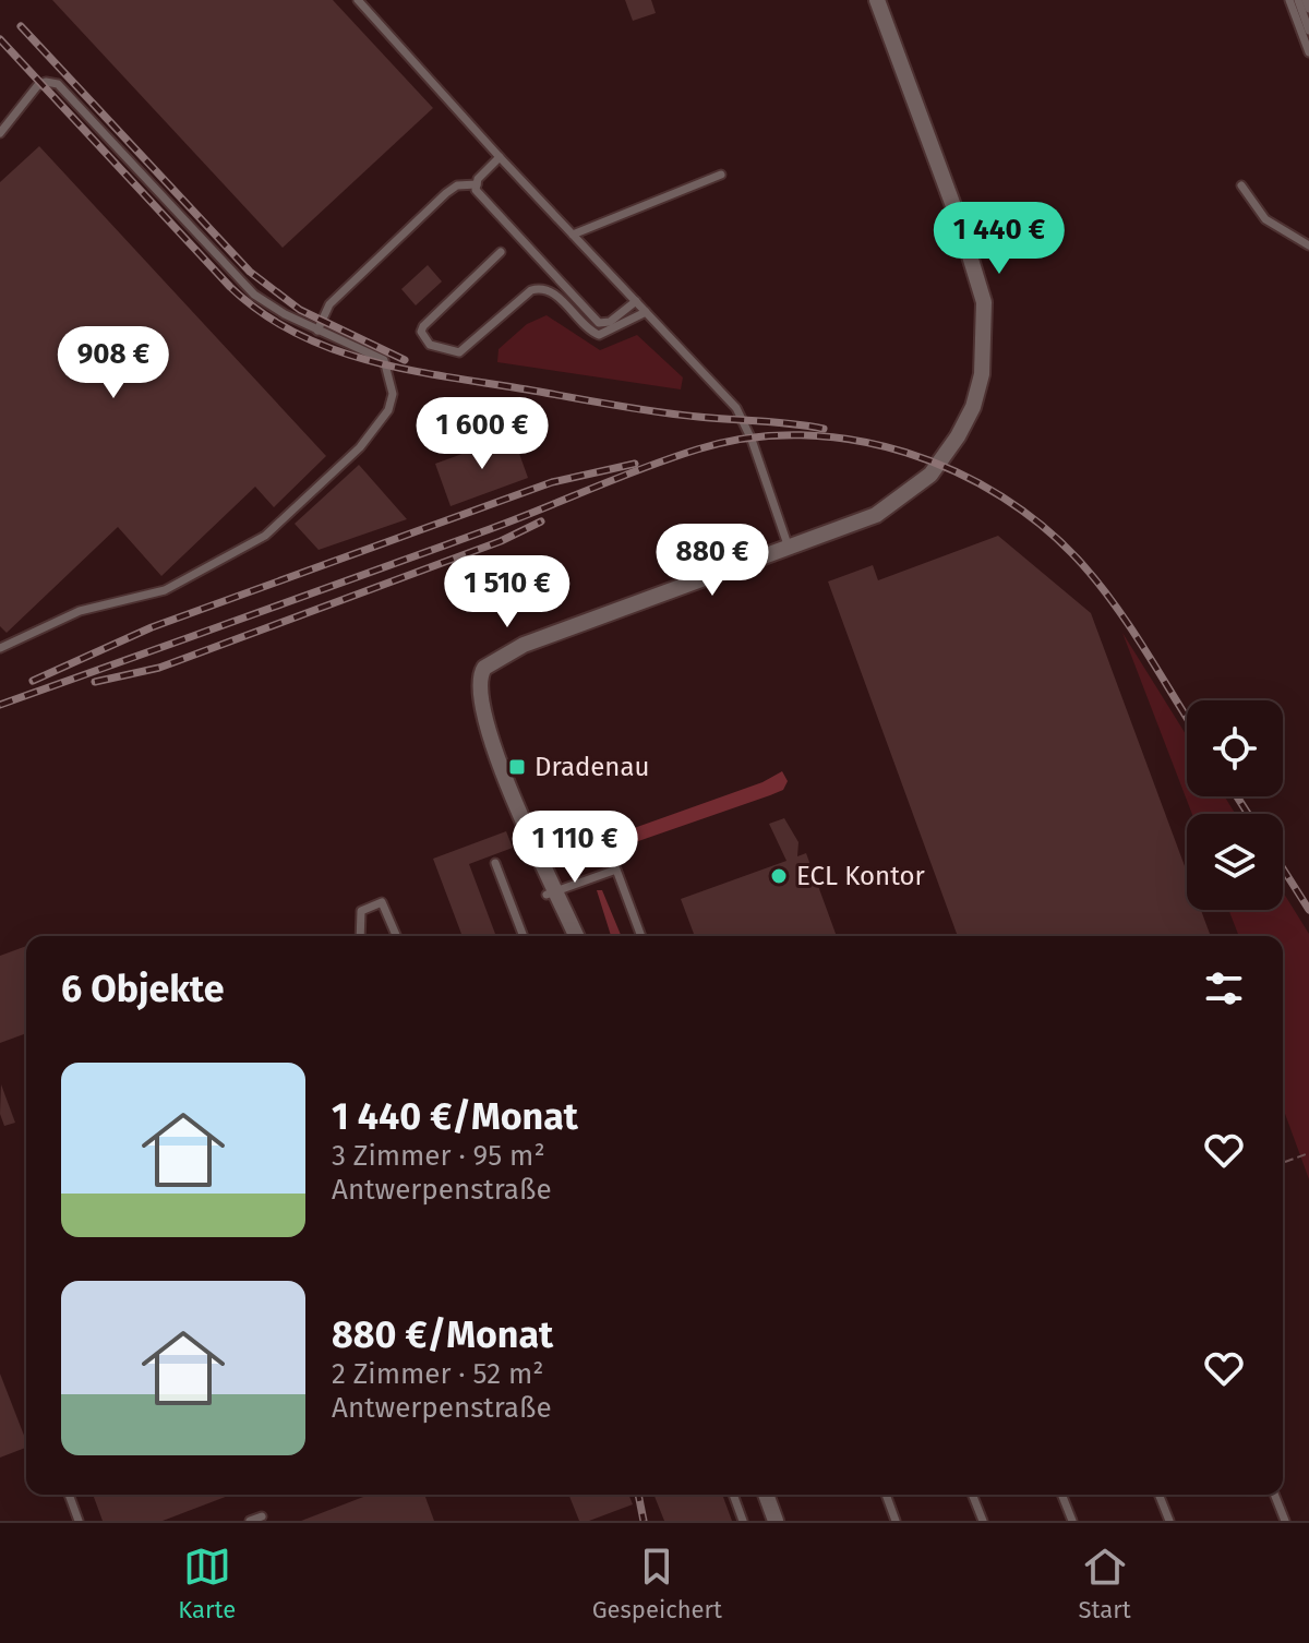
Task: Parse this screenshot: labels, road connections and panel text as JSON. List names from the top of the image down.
{
  "places": {
    "transit": ["Dradenau"],
    "other": ["ECL Kontor"]
  },
  "page": {
    "price": [
      "1 440 €",
      "908 €",
      "1 600 €",
      "880 €",
      "1 510 €",
      "1 110 €"
    ],
    "heading": "6 Objekte",
    "list": [
      {
        "name": "1 440 €/Monat",
        "note": "3 Zimmer · 95 m² · Antwerpenstraße"
      },
      {
        "name": "880 €/Monat",
        "note": "2 Zimmer · 52 m² · Antwerpenstraße"
      }
    ],
    "tabs": ["Karte", "Gespeichert", "Start"]
  }
}
